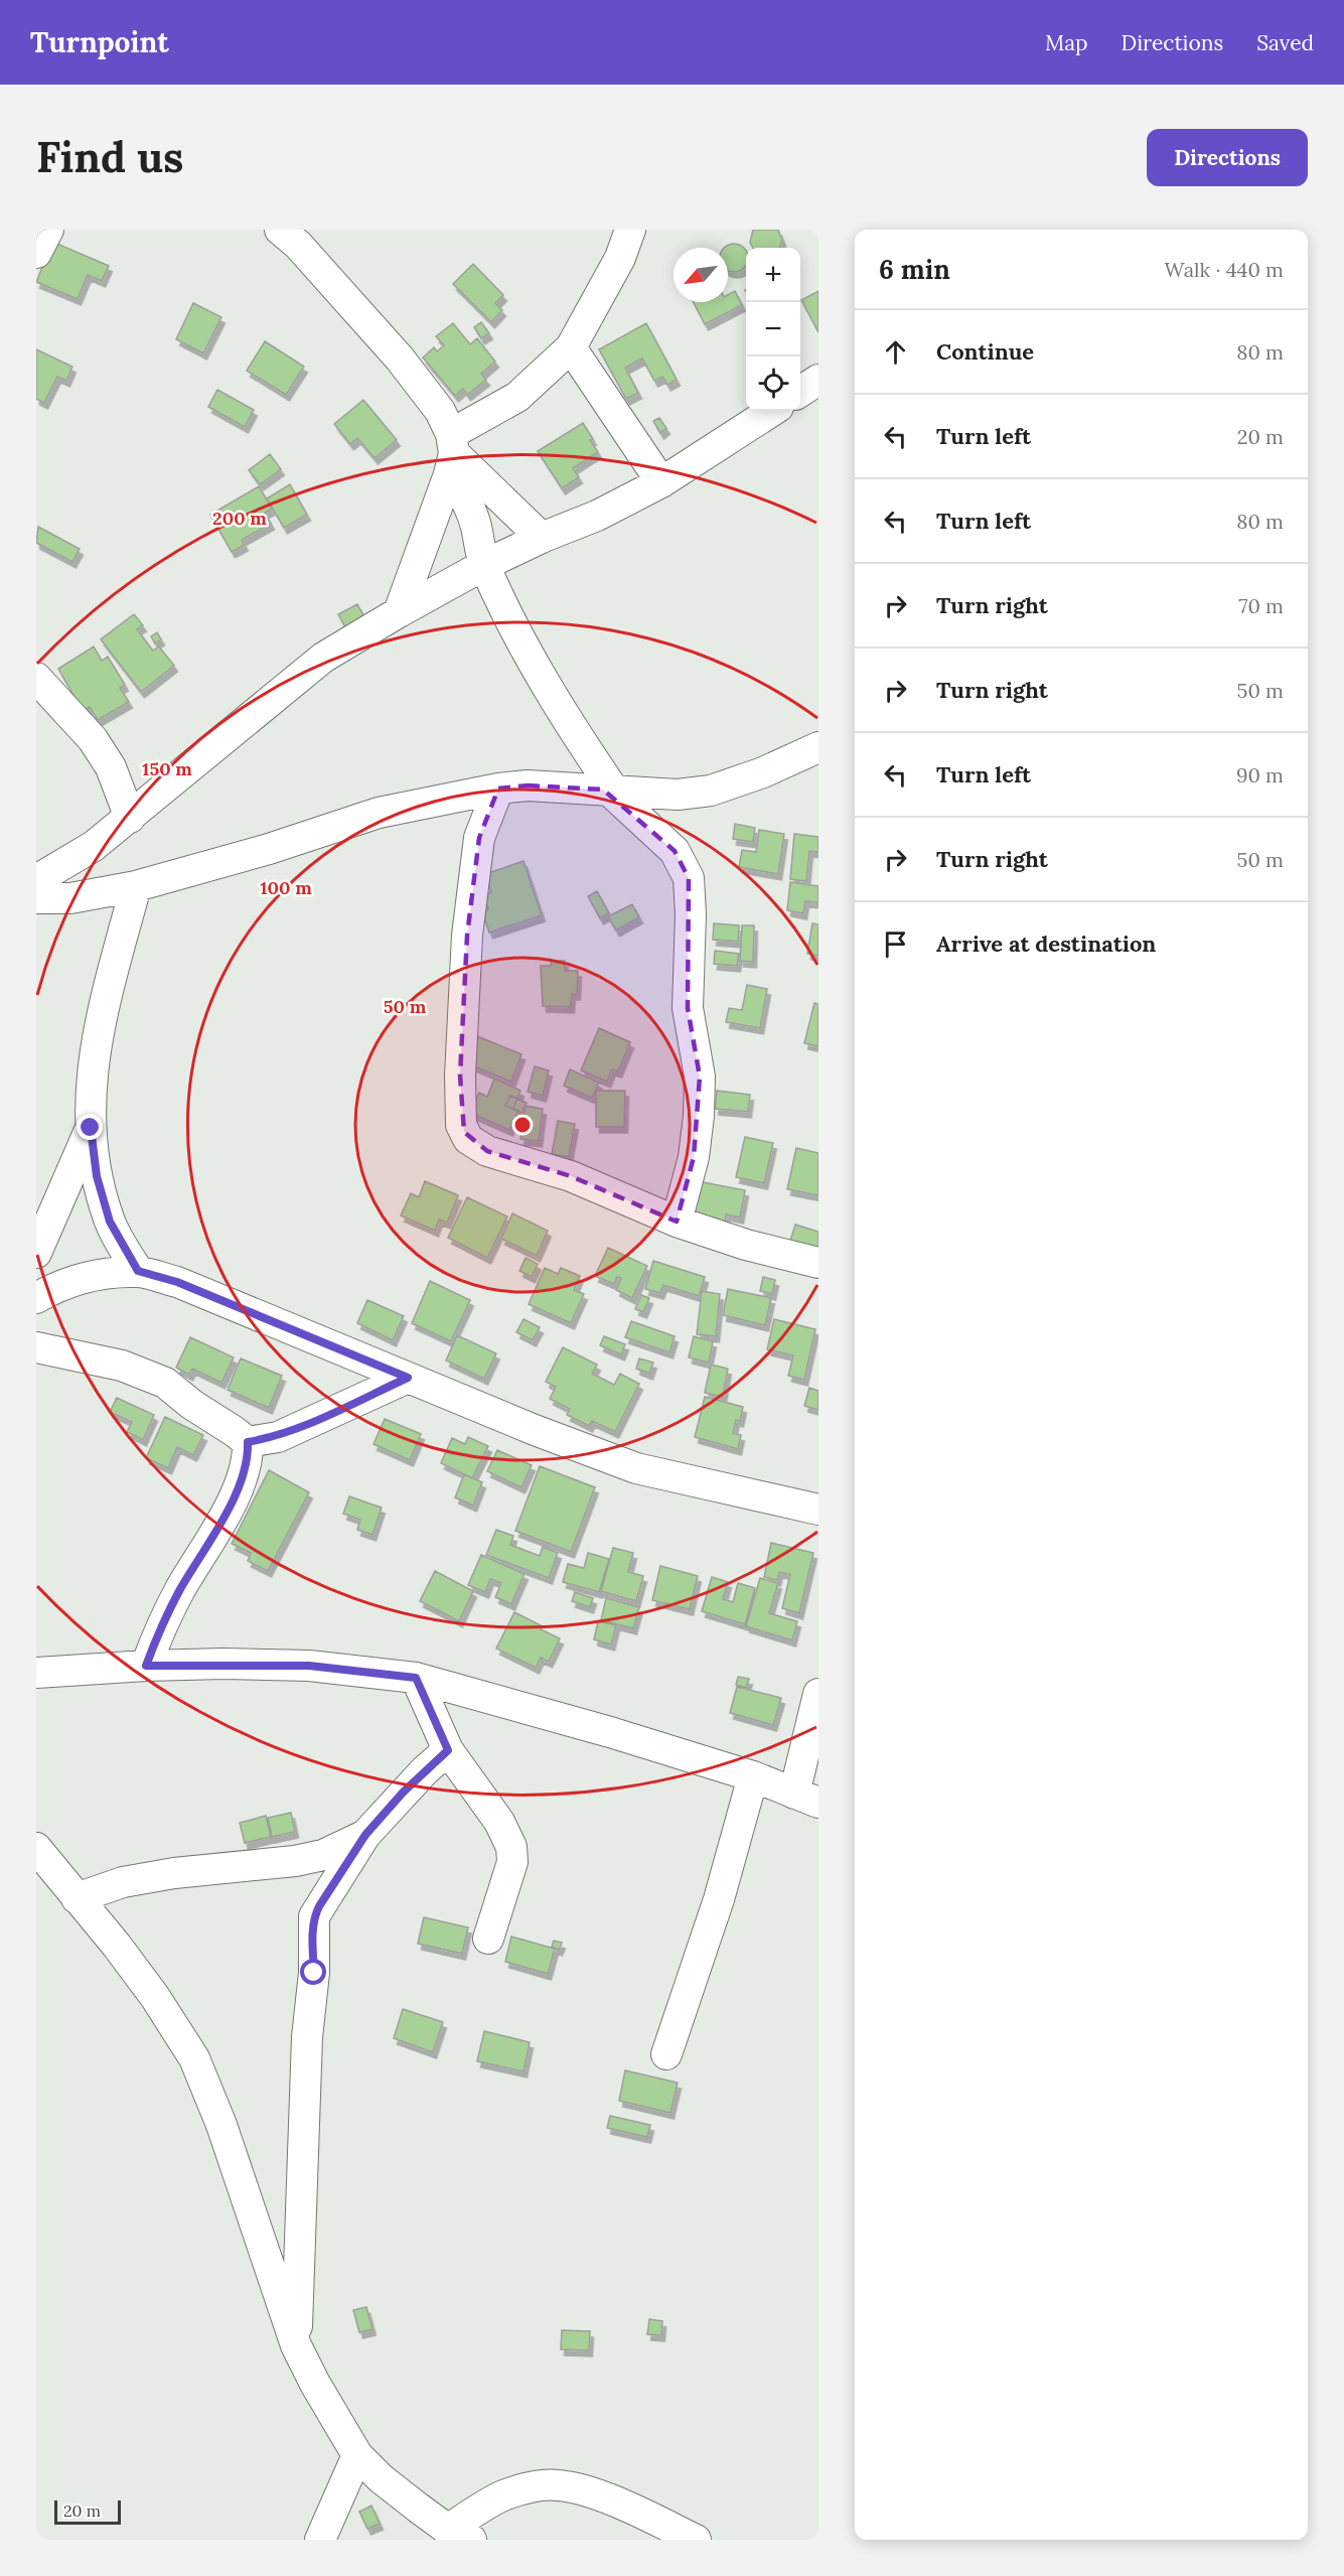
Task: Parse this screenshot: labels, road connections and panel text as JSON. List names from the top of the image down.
{
  "scale_bar": "20 m",
  "north": "bottom left",
  "page": {
    "header": "Turnpoint",
    "nav": ["Map", "Directions", "Saved"],
    "buttons": "Directions",
    "title": "Find us",
    "heading": ["6 min", "Walk · 440 m"],
    "map_buttons": ["+", "−"],
    "list": [
      ["Continue", "80 m"],
      ["Turn left", "20 m"],
      ["Turn left", "80 m"],
      ["Turn right", "70 m"],
      ["Turn right", "50 m"],
      ["Turn left", "90 m"],
      ["Turn right", "50 m"],
      "Arrive at destination"
    ],
    "scale": "20 m"
  },
  "rings": [
    "200 m",
    "150 m",
    "100 m",
    "50 m"
  ]
}
